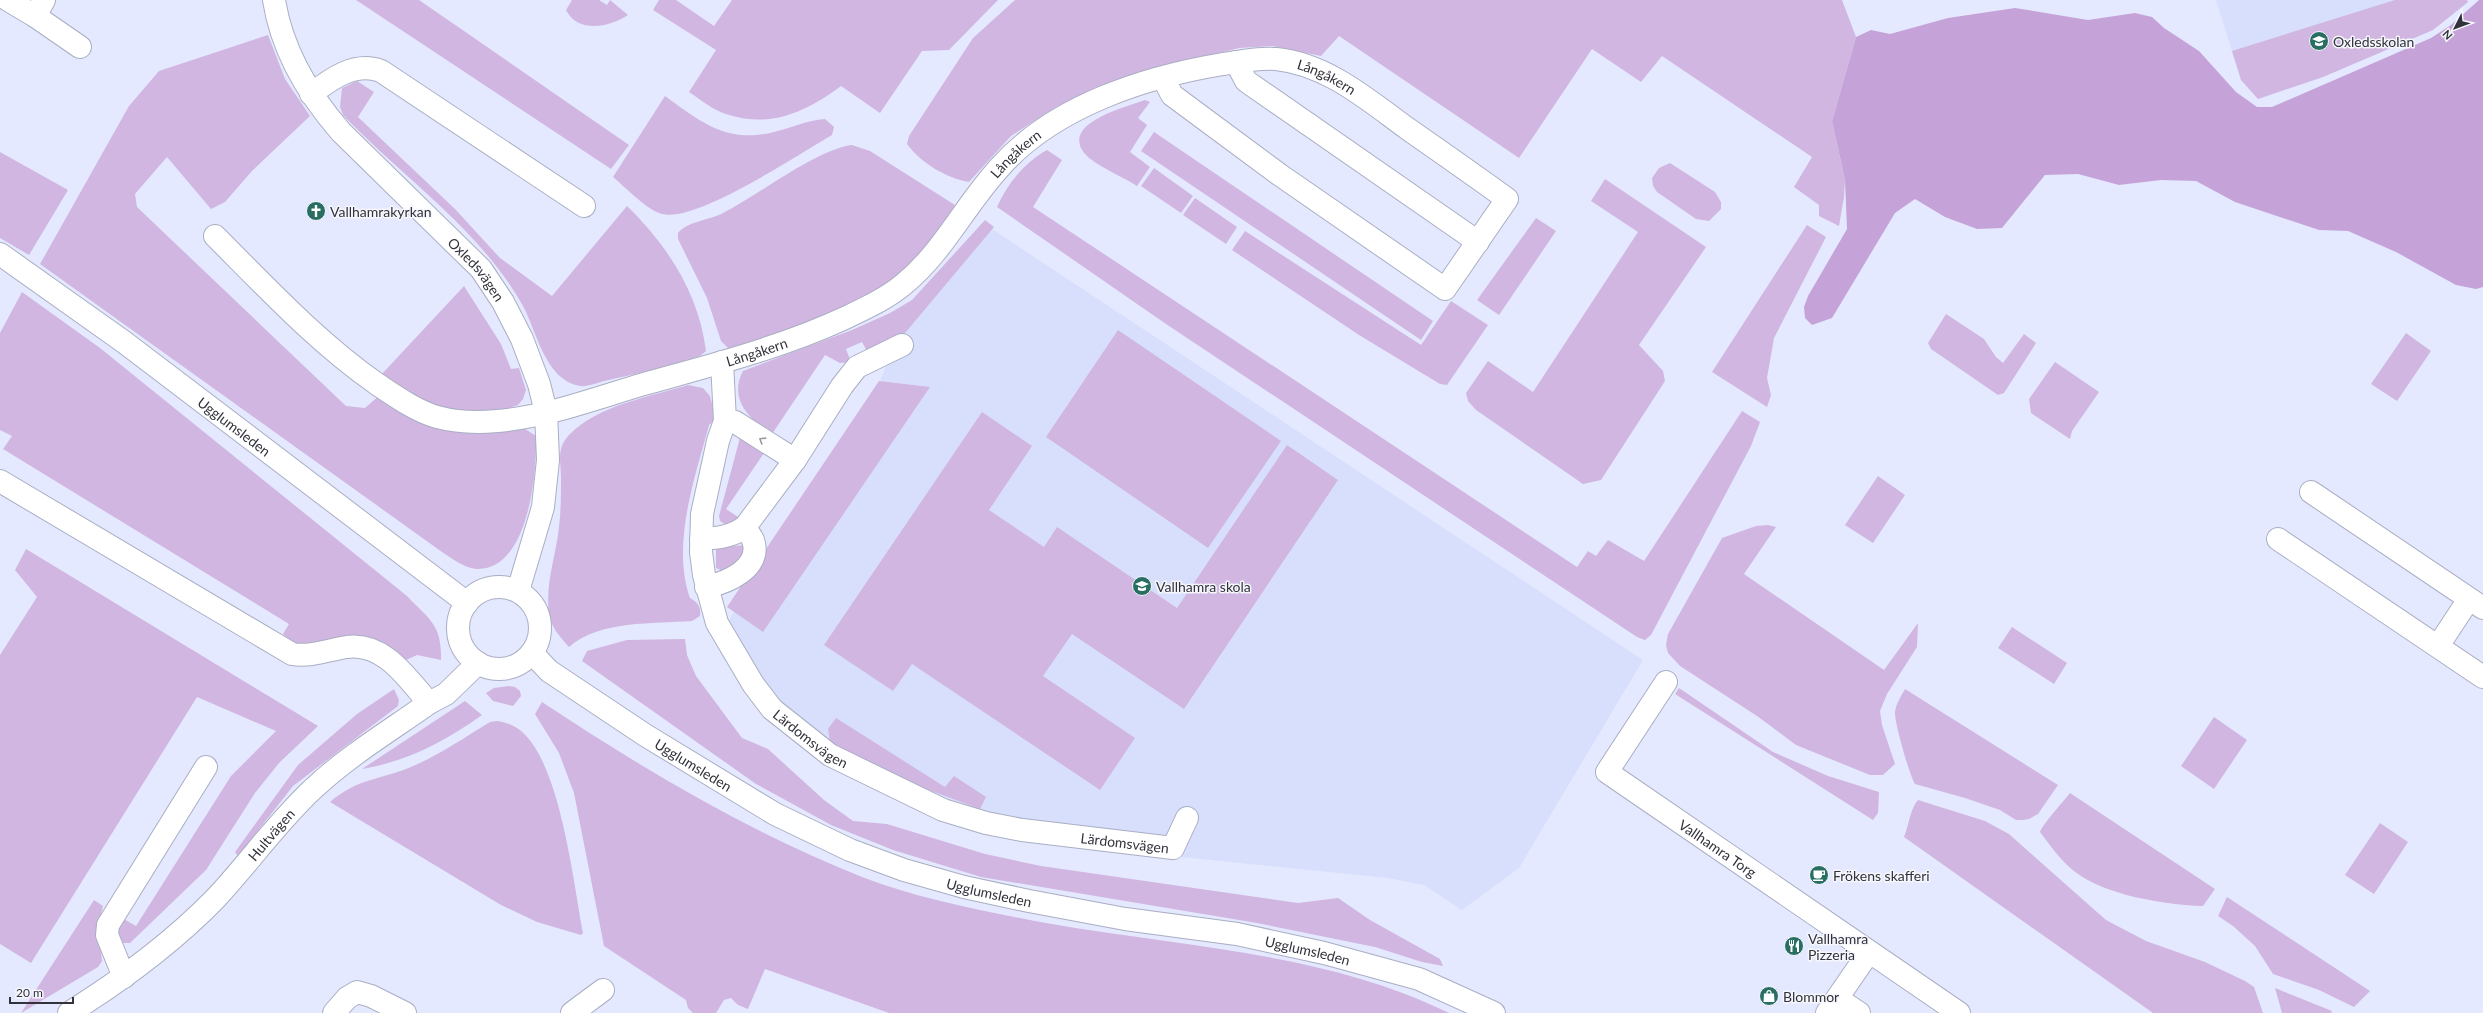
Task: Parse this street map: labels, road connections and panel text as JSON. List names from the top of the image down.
{
  "streets": {
    "street": [
      "Långåkern",
      "Oxledsvägen",
      "Ugglumsleden",
      "Lärdomsvägen",
      "Hultvägen",
      "Vallhamra Torg"
    ]
  },
  "crossings": [
    ["Långåkern", "Oxledsvägen"],
    ["Långåkern", "Lärdomsvägen"],
    ["Oxledsvägen", "Ugglumsleden"],
    ["Oxledsvägen", "Hultvägen"],
    ["Ugglumsleden", "Hultvägen"]
  ],
  "places": {
    "school or university": ["Oxledsskolan", "Vallhamra skola"],
    "church": ["Vallhamrakyrkan"],
    "cafe": ["Frökens skafferi"],
    "restaurant": ["Vallhamra Pizzeria"],
    "shop": ["Blommor"]
  },
  "scale_bar": "20 m",
  "north": "bottom left"
}
